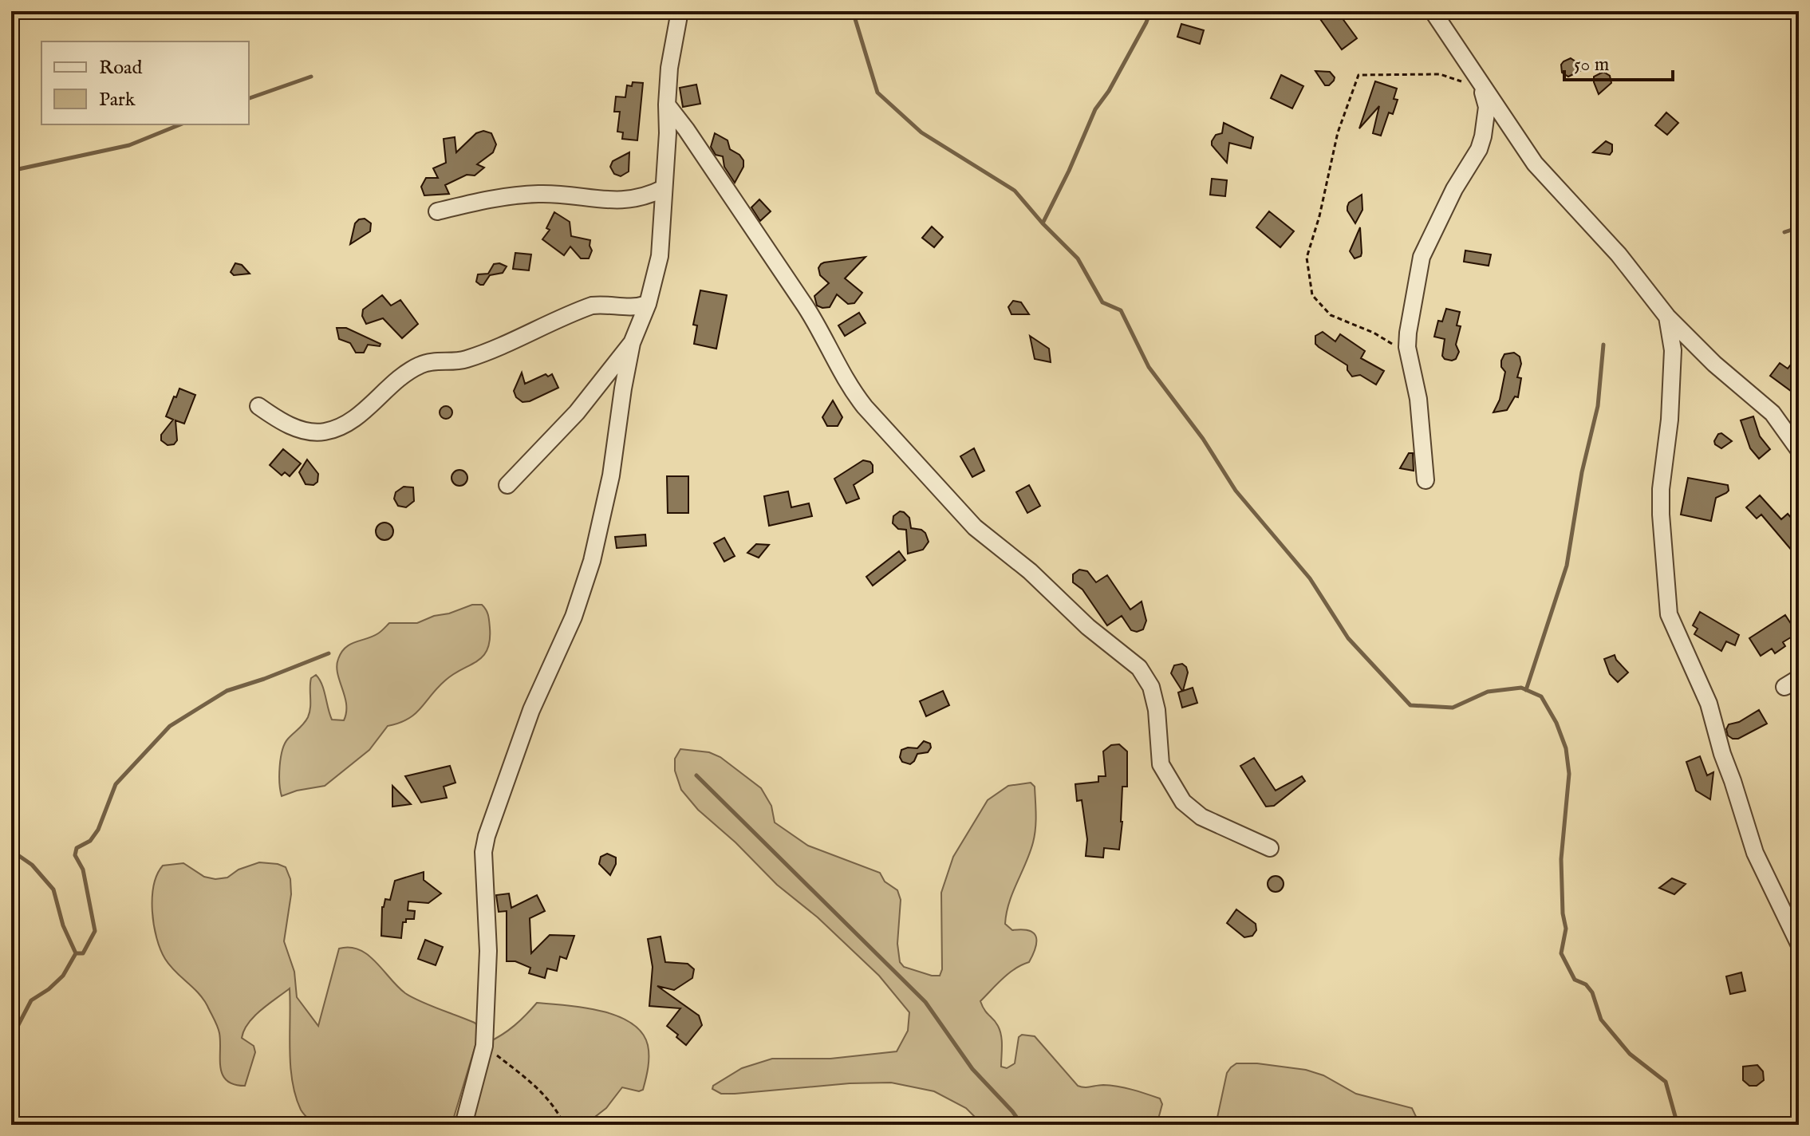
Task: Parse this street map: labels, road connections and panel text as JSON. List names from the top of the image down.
{
  "legend": ["Road", "Park"],
  "scale_bar": "50 m"
}
